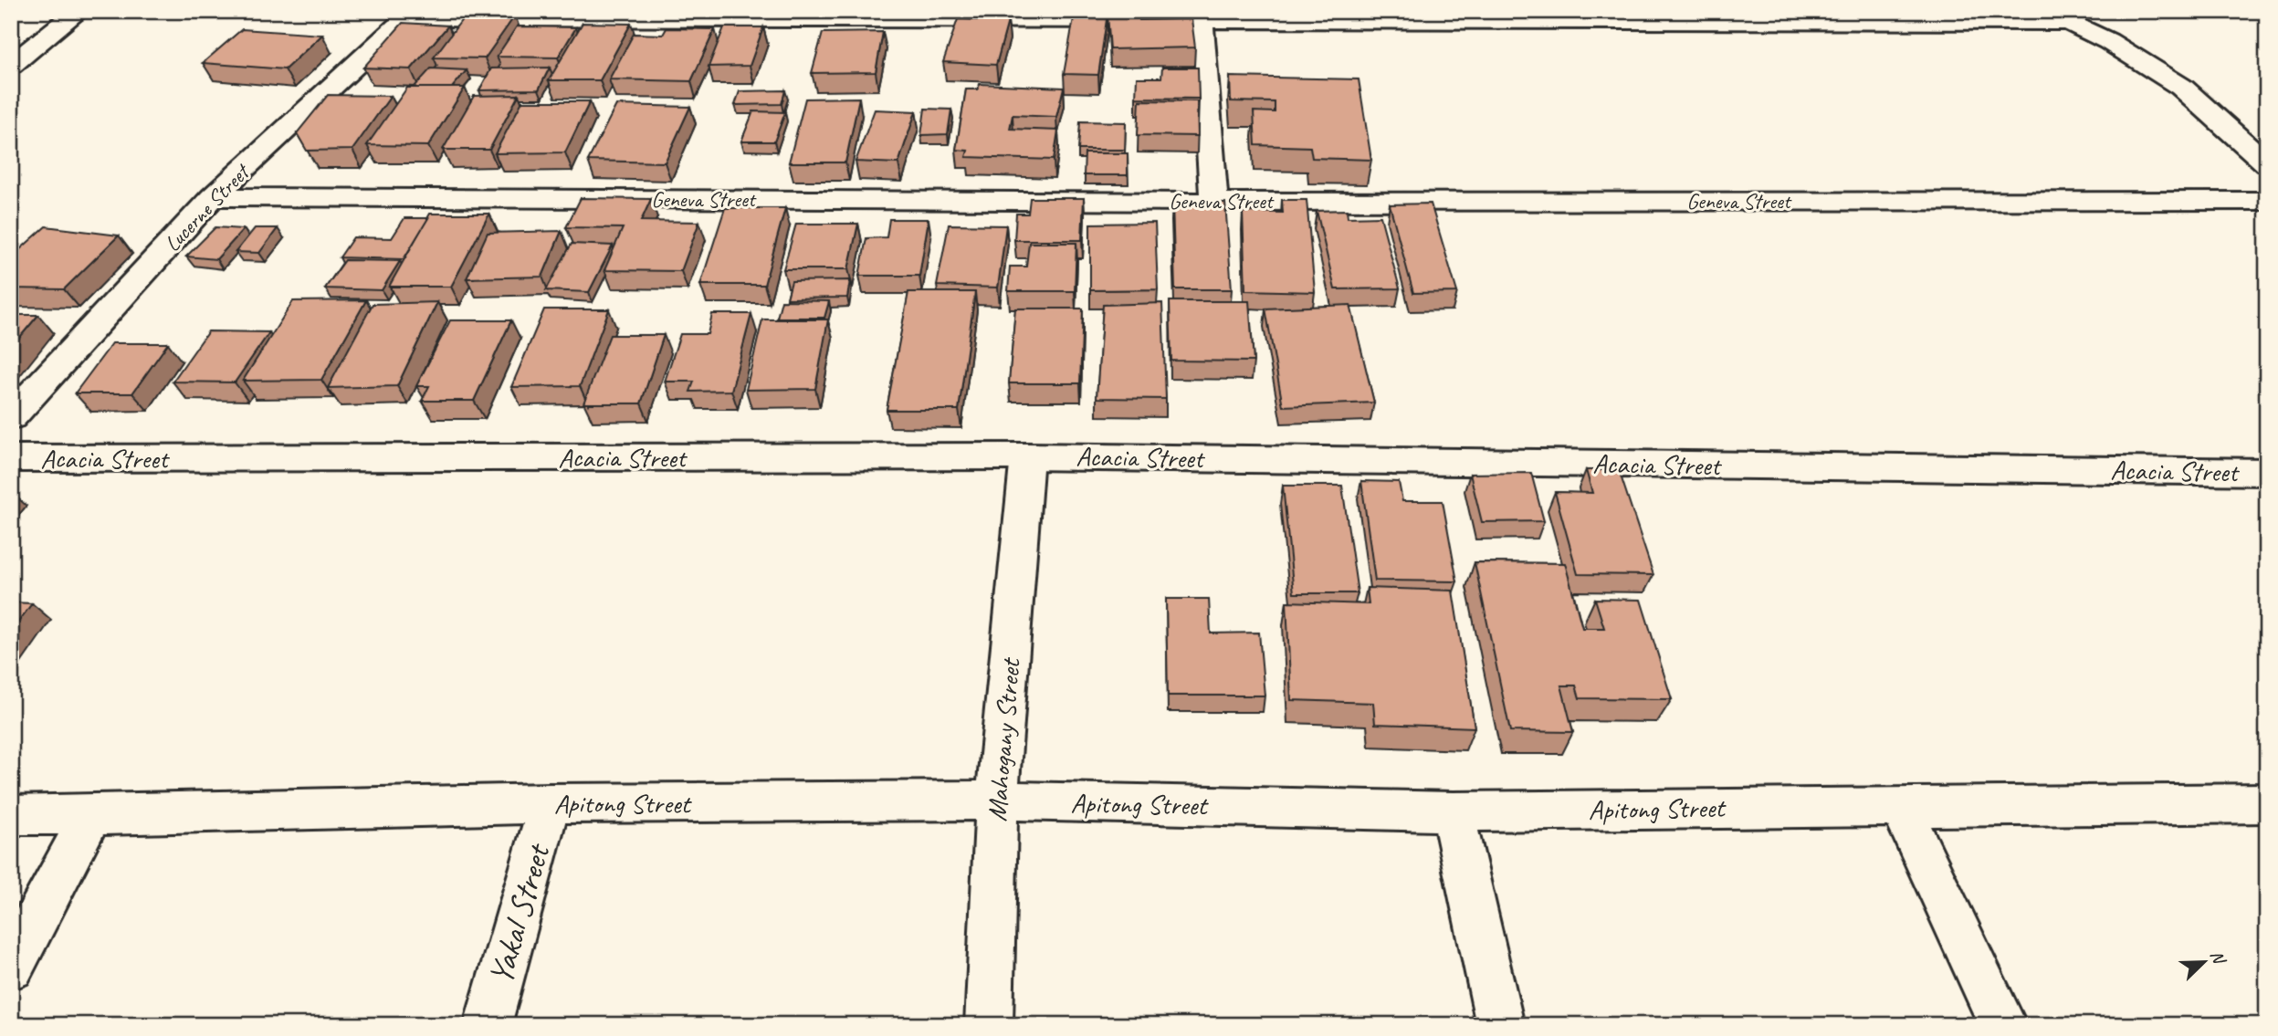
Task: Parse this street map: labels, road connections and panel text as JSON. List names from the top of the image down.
{
  "streets": {
    "street": [
      "Geneva Street",
      "Lucerne Street",
      "Acacia Street",
      "Mahogany Street",
      "Apitong Street",
      "Yakal Street"
    ]
  },
  "crossings": [
    ["Geneva Street", "Lucerne Street"],
    ["Acacia Street", "Mahogany Street"],
    ["Mahogany Street", "Apitong Street"],
    ["Apitong Street", "Yakal Street"]
  ],
  "north": "top right"
}
